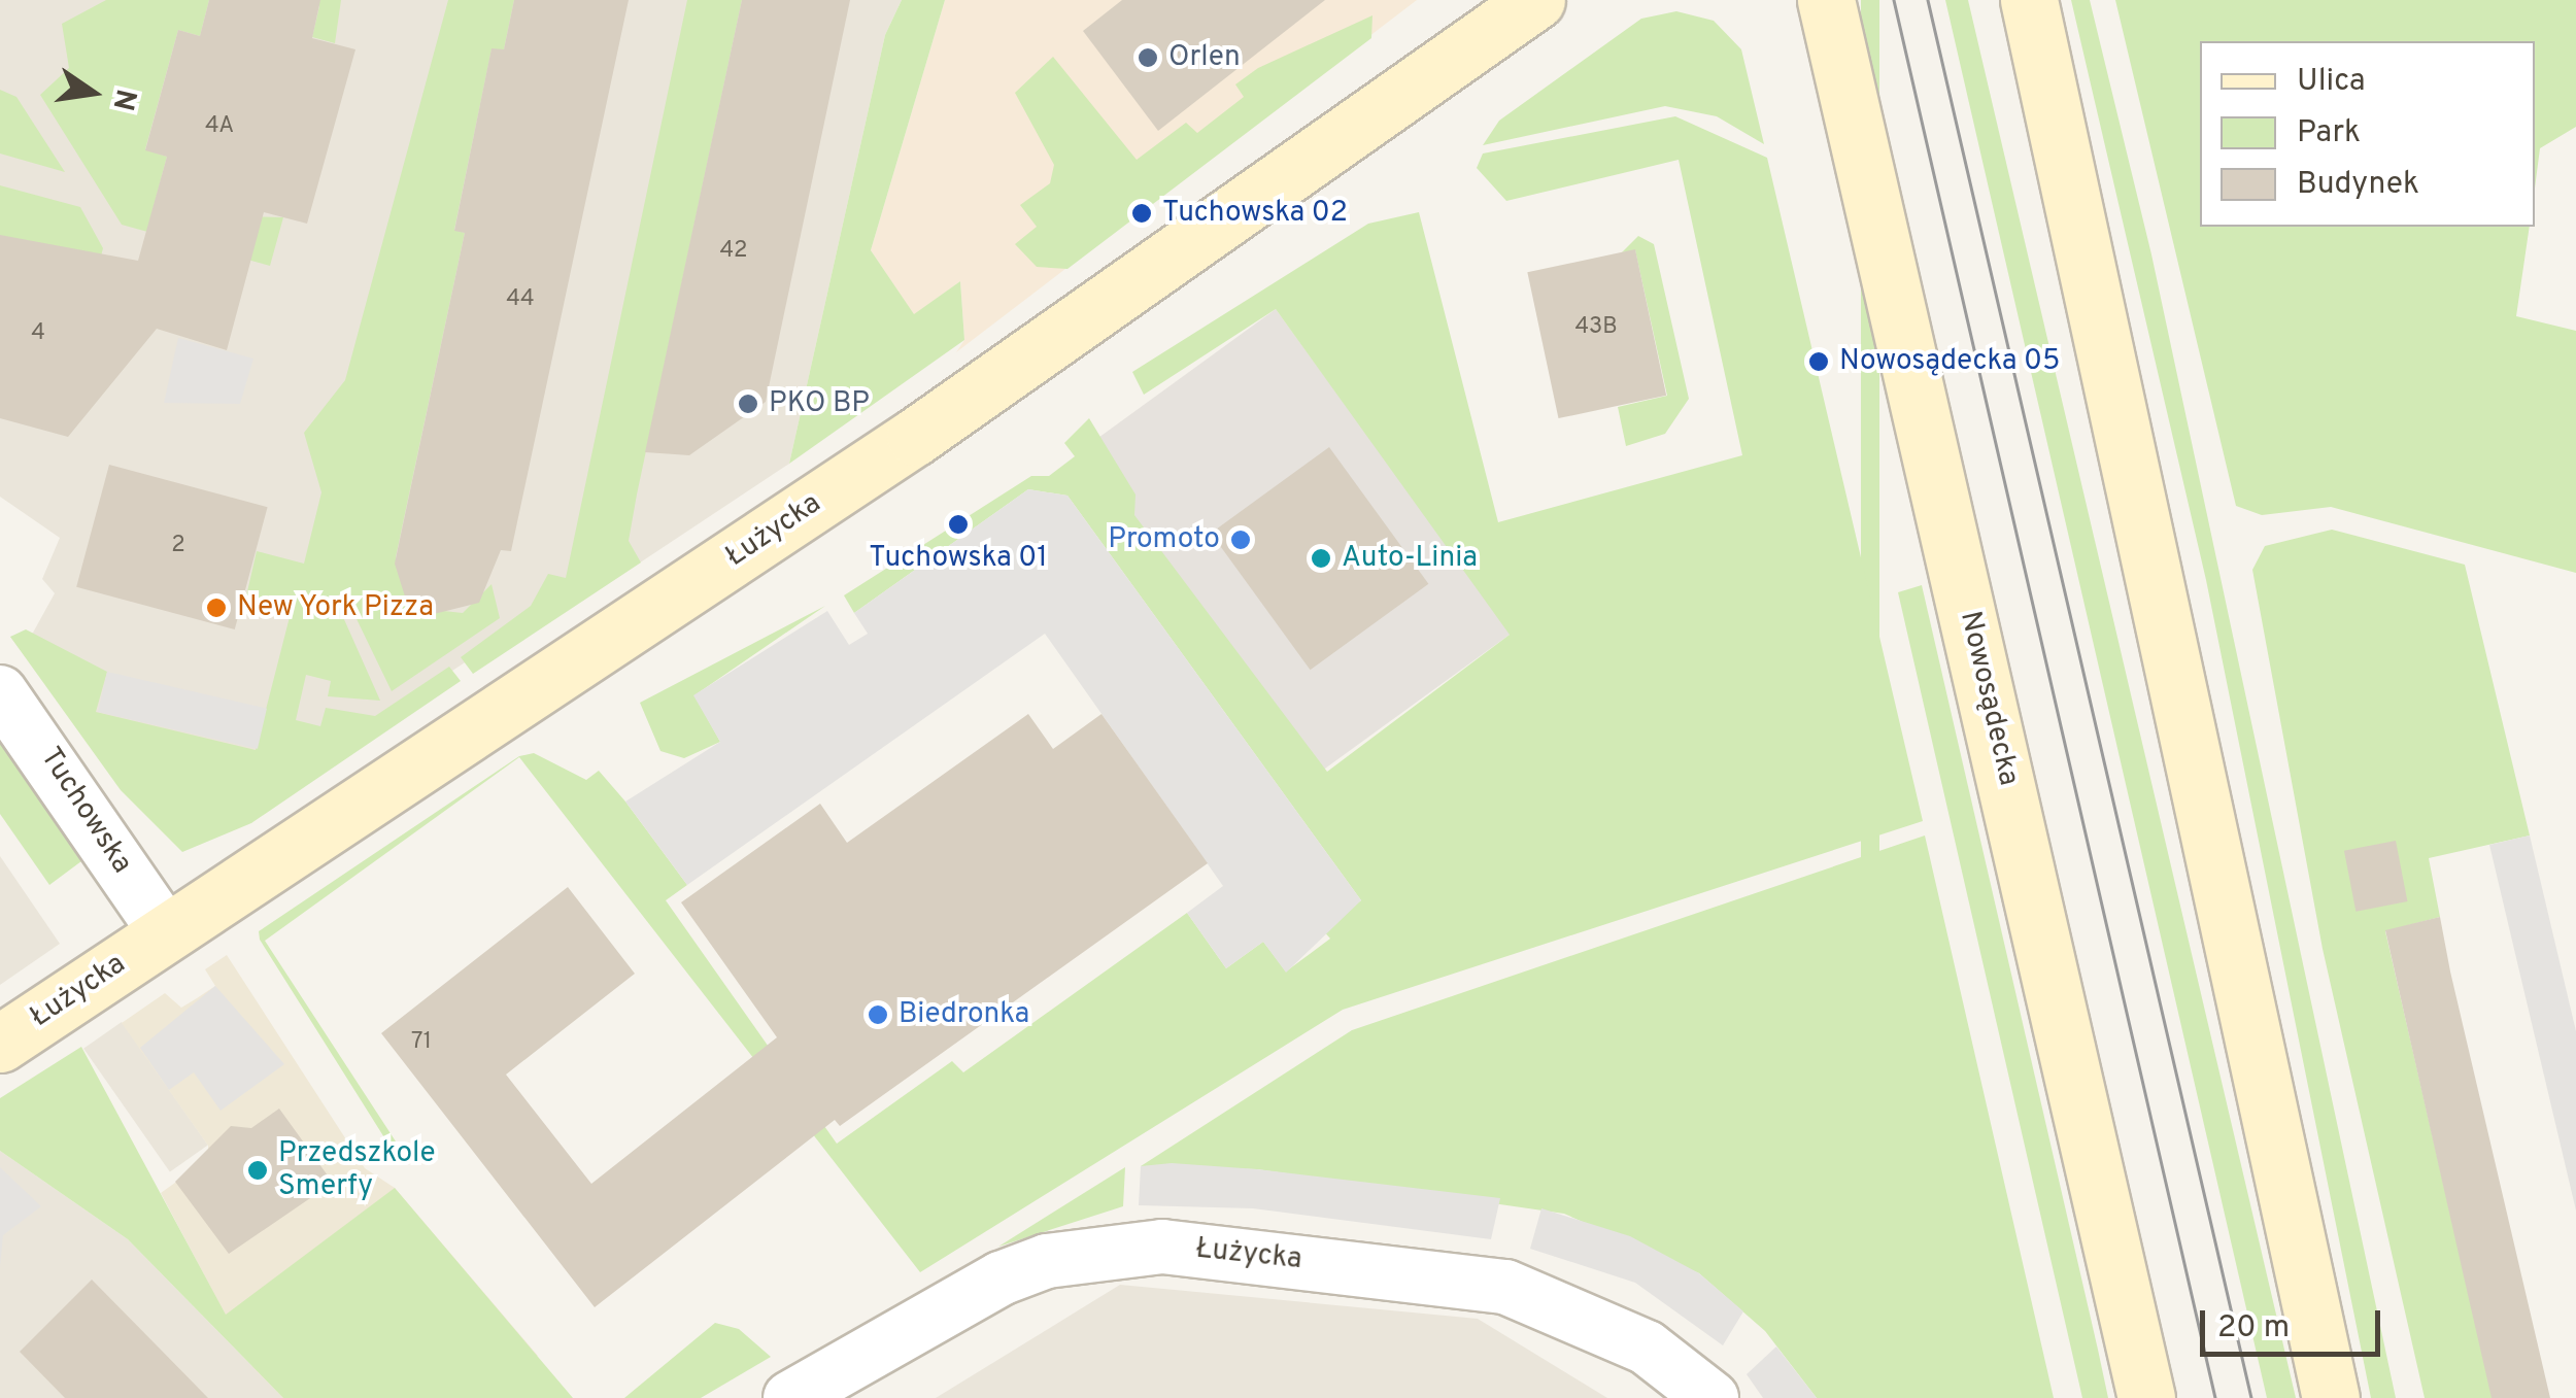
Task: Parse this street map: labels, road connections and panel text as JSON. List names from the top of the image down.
{
  "streets": {
    "main road": ["Łużycka", "Nowosądecka"],
    "street": ["Tuchowska"]
  },
  "crossings": [
    ["Łużycka", "Tuchowska"]
  ],
  "places": [
    "Orlen",
    "Tuchowska 02",
    "Nowosądecka 05",
    "PKO BP",
    "Tuchowska 01",
    "Promoto",
    "Auto-Linia",
    "New York Pizza",
    "Biedronka",
    "Przedszkole Smerfy"
  ],
  "house_numbers": [
    "4A",
    "42",
    "44",
    "43B",
    "4",
    "2",
    "71"
  ],
  "legend": ["Ulica", "Park", "Budynek"],
  "scale_bar": "20 m",
  "north": "right"
}
